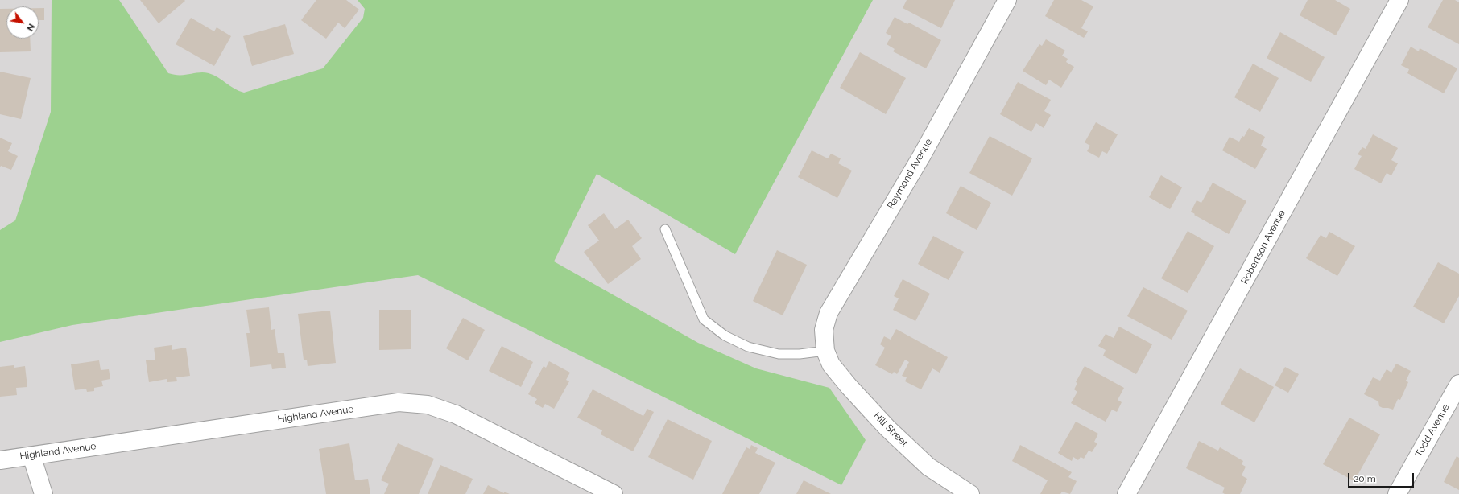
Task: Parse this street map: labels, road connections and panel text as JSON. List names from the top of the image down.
{
  "streets": {
    "street": [
      "Raymond Avenue",
      "Robertson Avenue",
      "Highland Avenue",
      "Hill Street",
      "Todd Avenue"
    ]
  },
  "crossings": [
    ["Raymond Avenue", "Hill Street"]
  ],
  "scale_bar": "20 m",
  "north": "bottom right"
}
